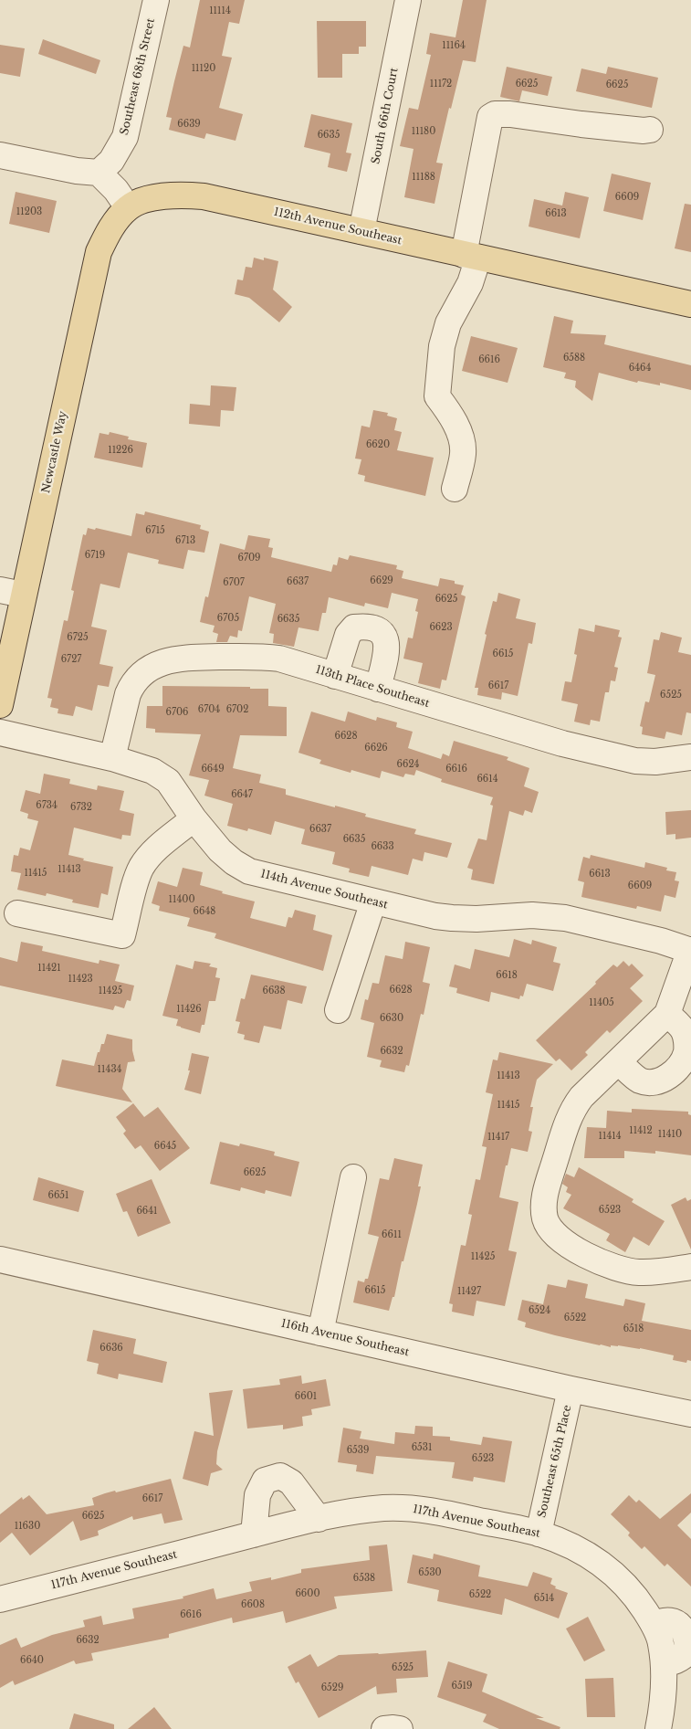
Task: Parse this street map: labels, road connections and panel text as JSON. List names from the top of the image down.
{
  "streets": {
    "main road": ["112th Avenue Southeast", "Newcastle Way"],
    "street": [
      "Southeast 68th Street",
      "South 66th Court",
      "113th Place Southeast",
      "114th Avenue Southeast",
      "116th Avenue Southeast",
      "Southeast 65th Place",
      "117th Avenue Southeast"
    ]
  },
  "crossings": [
    ["South 66th Court", "112th Avenue Southeast"],
    ["112th Avenue Southeast", "Newcastle Way"],
    ["113th Place Southeast", "114th Avenue Southeast"],
    ["116th Avenue Southeast", "Southeast 65th Place"],
    ["Southeast 65th Place", "117th Avenue Southeast"]
  ],
  "house_numbers": [
    "11114",
    "11164",
    "11120",
    "11172",
    "6625",
    "6625",
    "6639",
    "11180",
    "6635",
    "11188",
    "6609",
    "11203",
    "6613",
    "6588",
    "6616",
    "6464",
    "6620",
    "11226",
    "6715",
    "6713",
    "6719",
    "6709",
    "6629",
    "6637",
    "6707",
    "6625",
    "6705",
    "6635",
    "6623",
    "6725",
    "6615",
    "6727",
    "6617",
    "6525",
    "6704",
    "6702",
    "6706",
    "6628",
    "6626",
    "6624",
    "6649",
    "6616",
    "6614",
    "6647",
    "6734",
    "6732",
    "6637",
    "6635",
    "6633",
    "11413",
    "11415",
    "6613",
    "6609",
    "11400",
    "6648",
    "11421",
    "6618",
    "11423",
    "6628",
    "11425",
    "6638",
    "11405",
    "11426",
    "6630",
    "6632",
    "11434",
    "11413",
    "11415",
    "11412",
    "11410",
    "11414",
    "11417",
    "6645",
    "6625",
    "6651",
    "6523",
    "6641",
    "6611",
    "11425",
    "6615",
    "11427",
    "6524",
    "6522",
    "6518",
    "6636",
    "6601",
    "6531",
    "6539",
    "6523",
    "6617",
    "6625",
    "11630",
    "6530",
    "6538",
    "6600",
    "6522",
    "6514",
    "6608",
    "6616",
    "6632",
    "6640",
    "6525",
    "6519",
    "6529"
  ]
}
